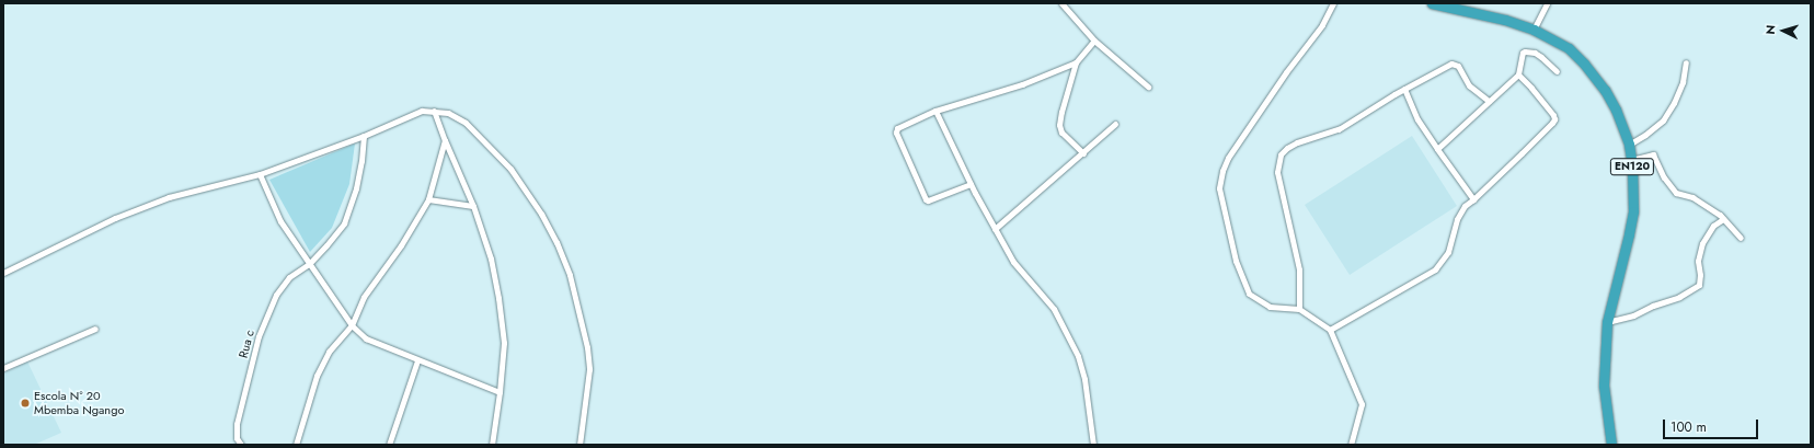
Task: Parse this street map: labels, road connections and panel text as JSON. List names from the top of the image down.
{
  "streets": {
    "highway": ["EN120"],
    "street": ["Rua c"]
  },
  "places": ["Escola N° 20 Mbemba Ngango"],
  "scale_bar": "100 m",
  "north": "left"
}
